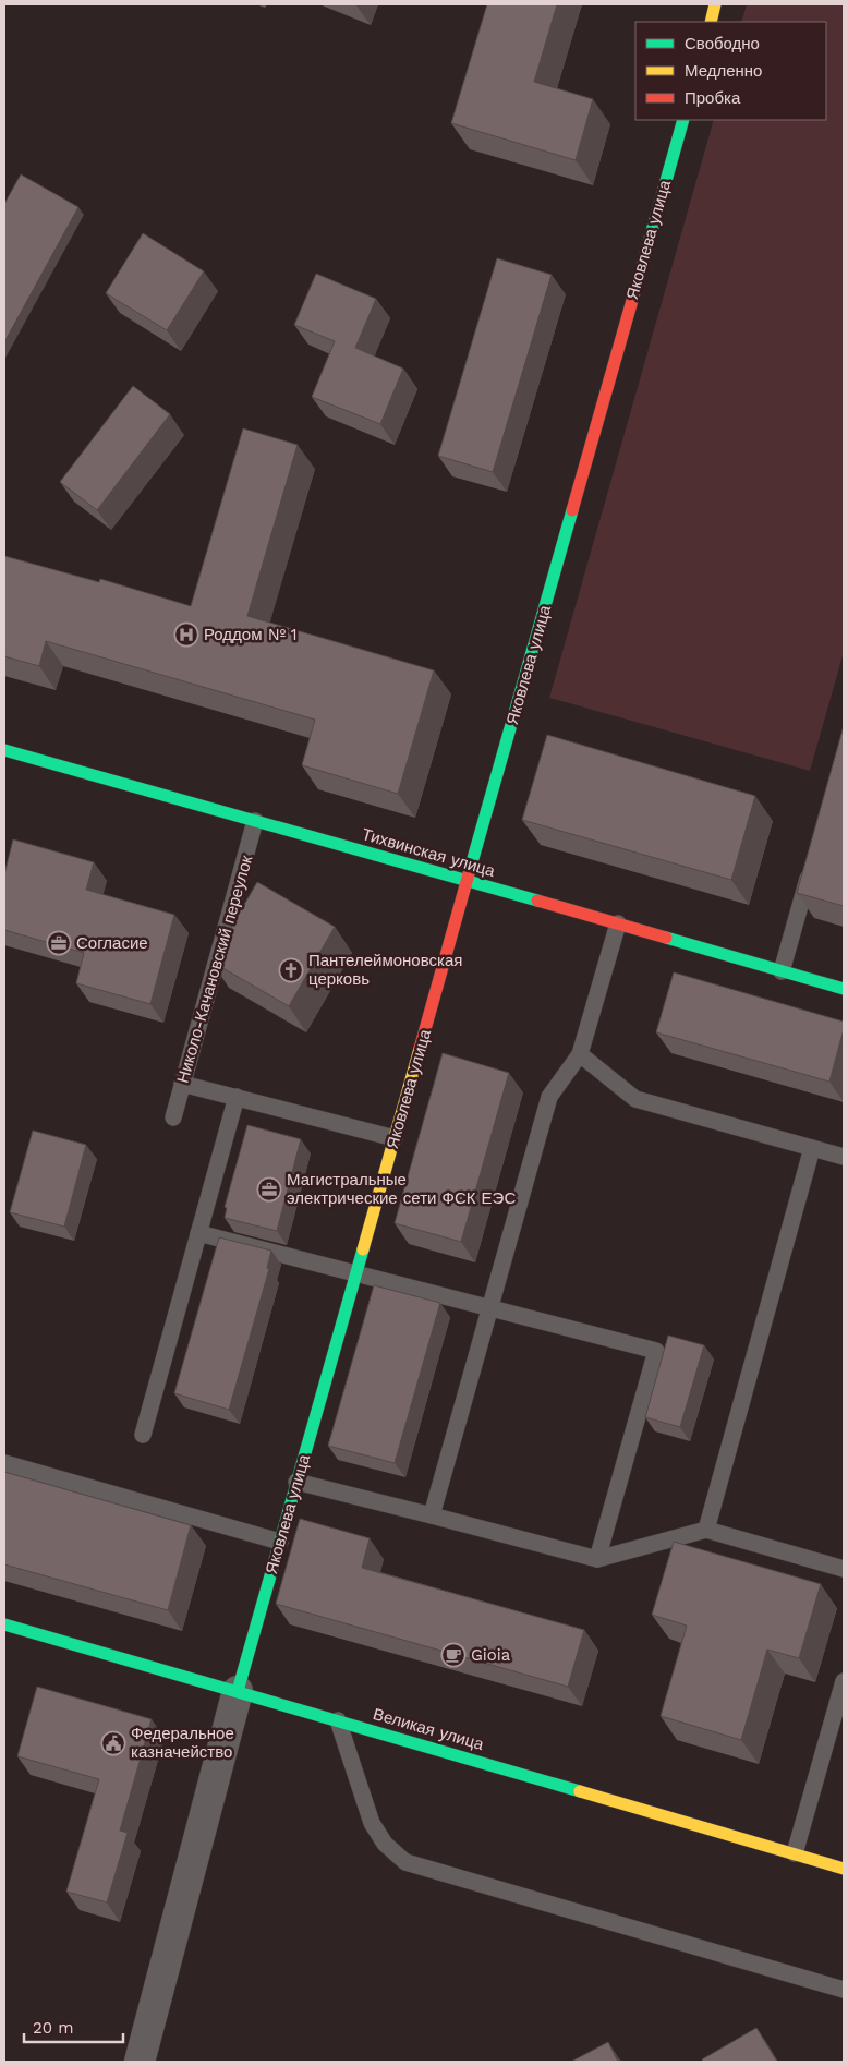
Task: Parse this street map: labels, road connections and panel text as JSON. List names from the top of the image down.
{
  "streets": {
    "street": ["Яковлева улица", "Тихвинская улица", "Великая улица"],
    "lane": ["Николо-Качановский переулок"]
  },
  "crossings": [
    ["Яковлева улица", "Тихвинская улица"],
    ["Яковлева улица", "Великая улица"],
    ["Тихвинская улица", "Николо-Качановский переулок"]
  ],
  "places": {
    "hospital": ["Роддом № 1"],
    "office": ["Согласие", "Магистральные электрические сети ФСК ЕЭС"],
    "church": ["Пантелеймоновская церковь"],
    "cafe": ["Gioia"],
    "public building": ["Федеральное казначейство"]
  },
  "legend": ["Свободно", "Медленно", "Пробка"],
  "scale_bar": "20 m"
}
